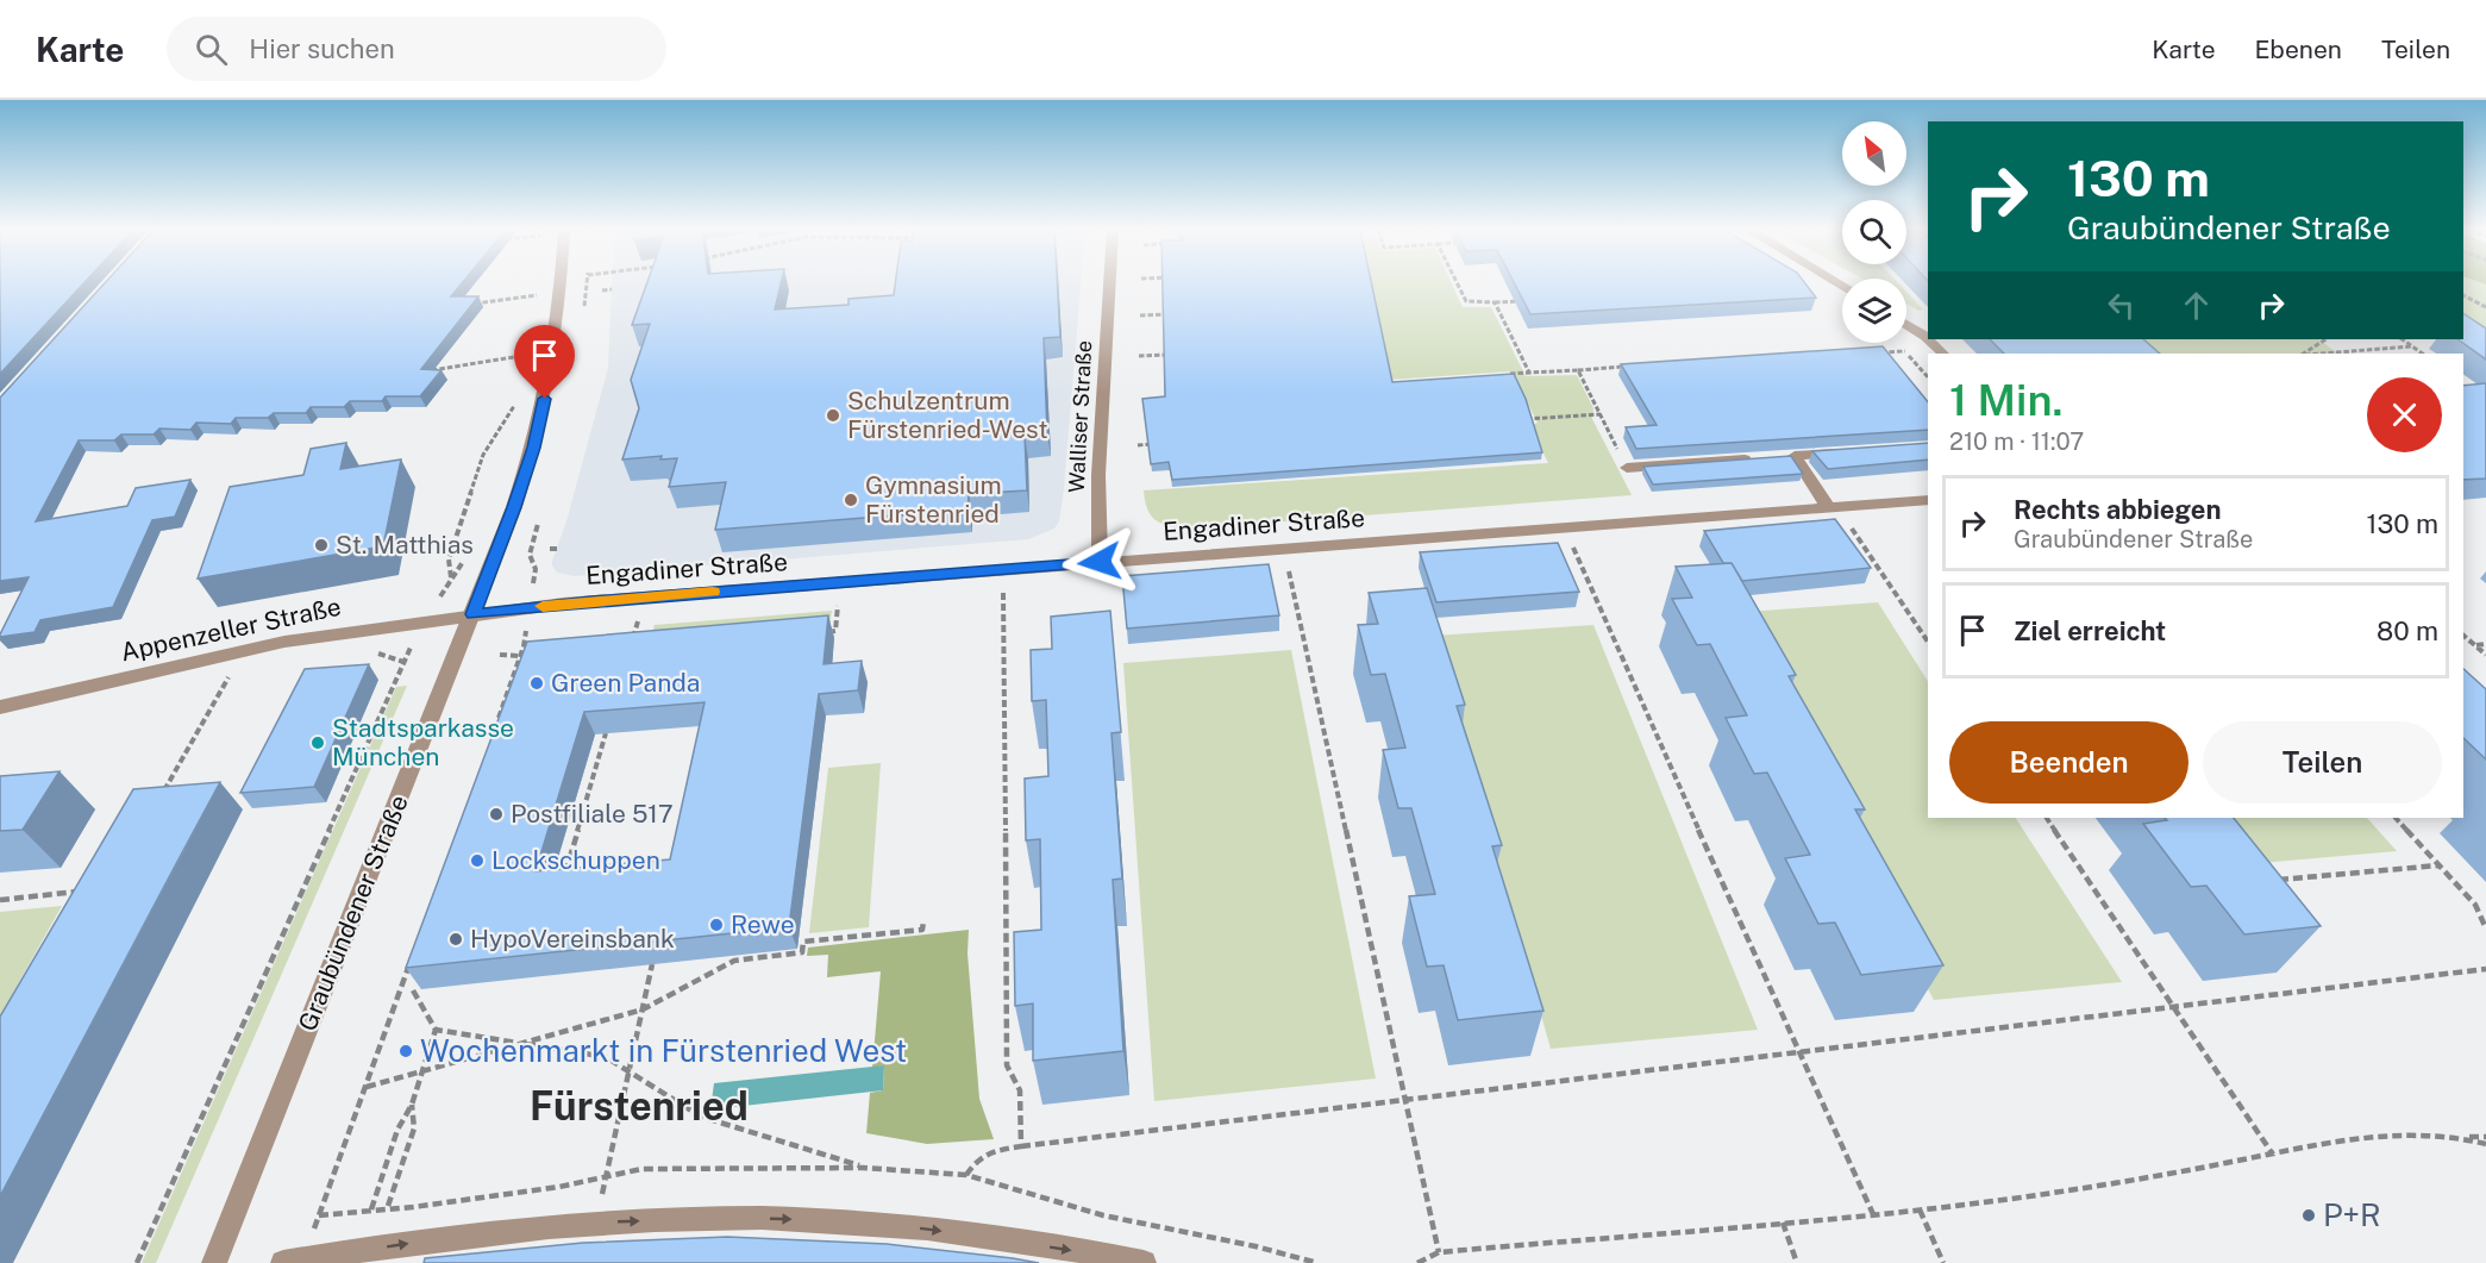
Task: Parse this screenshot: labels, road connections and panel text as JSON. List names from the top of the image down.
{
  "streets": {
    "street": [
      "Walliser Straße",
      "Engadiner Straße",
      "Appenzeller Straße",
      "Graubündener Straße"
    ]
  },
  "crossings": [
    ["Walliser Straße", "Engadiner Straße"],
    ["Engadiner Straße", "Appenzeller Straße"],
    ["Engadiner Straße", "Graubündener Straße"],
    ["Appenzeller Straße", "Graubündener Straße"]
  ],
  "districts": ["Fürstenried"],
  "places": [
    "Schulzentrum Fürstenried-West",
    "Gymnasium Fürstenried",
    "St. Matthias",
    "Green Panda",
    "Stadtsparkasse München",
    "Postfiliale 517",
    "Lockschuppen",
    "Rewe",
    "HypoVereinsbank",
    "Wochenmarkt in Fürstenried West",
    "P+R"
  ],
  "north": "top left",
  "page": {
    "header": "Karte",
    "search": "Hier suchen",
    "nav": ["Karte", "Ebenen", "Teilen"],
    "turn": ["130 m", "Graubündener Straße"],
    "heading": ["1 Min.", "210 m · 11:07"],
    "list": [
      {
        "name": "Rechts abbiegen",
        "note": "Graubündener Straße",
        "value": "130 m"
      },
      {
        "name": "Ziel erreicht",
        "value": "80 m"
      }
    ],
    "buttons": ["Beenden", "Teilen"]
  }
}
